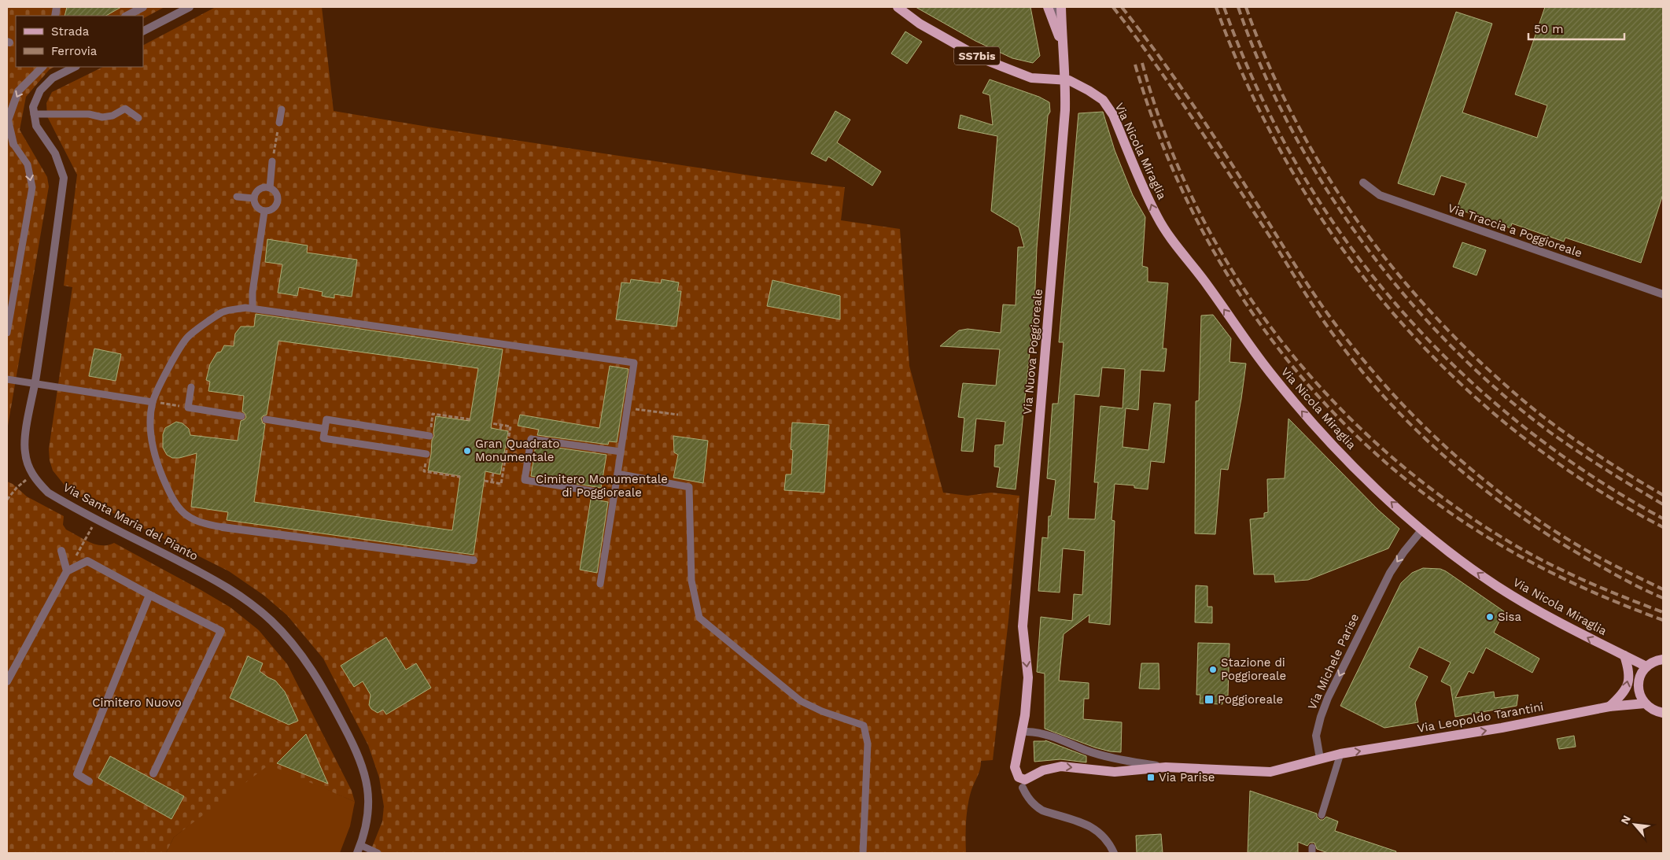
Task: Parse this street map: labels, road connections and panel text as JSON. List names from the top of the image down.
{
  "streets": {
    "main road": [
      "SS7bis",
      "Via Nicola Miraglia",
      "Via Nuova Poggioreale",
      "Via Leopoldo Tarantini"
    ],
    "street": ["Via Traccia a Poggioreale", "Via Santa Maria del Pianto", "Via Michele Parise"]
  },
  "crossings": [
    ["SS7bis", "Via Nicola Miraglia"],
    ["SS7bis", "Via Nuova Poggioreale"],
    ["Via Nicola Miraglia", "Via Nuova Poggioreale"],
    ["Via Nicola Miraglia", "Via Michele Parise"],
    ["Via Michele Parise", "Via Leopoldo Tarantini"]
  ],
  "one_way": [
    "Via Nicola Miraglia",
    "Via Nuova Poggioreale",
    "Via Michele Parise",
    "Via Leopoldo Tarantini"
  ],
  "parks": ["Cimitero Monumentale di Poggioreale", "Cimitero Nuovo"],
  "places": {
    "other": ["Gran Quadrato Monumentale", "Sisa", "Stazione di Poggioreale"],
    "transit": ["Poggioreale", "Via Parise"]
  },
  "legend": ["Strada", "Ferrovia"],
  "scale_bar": "50 m",
  "north": "top left"
}
